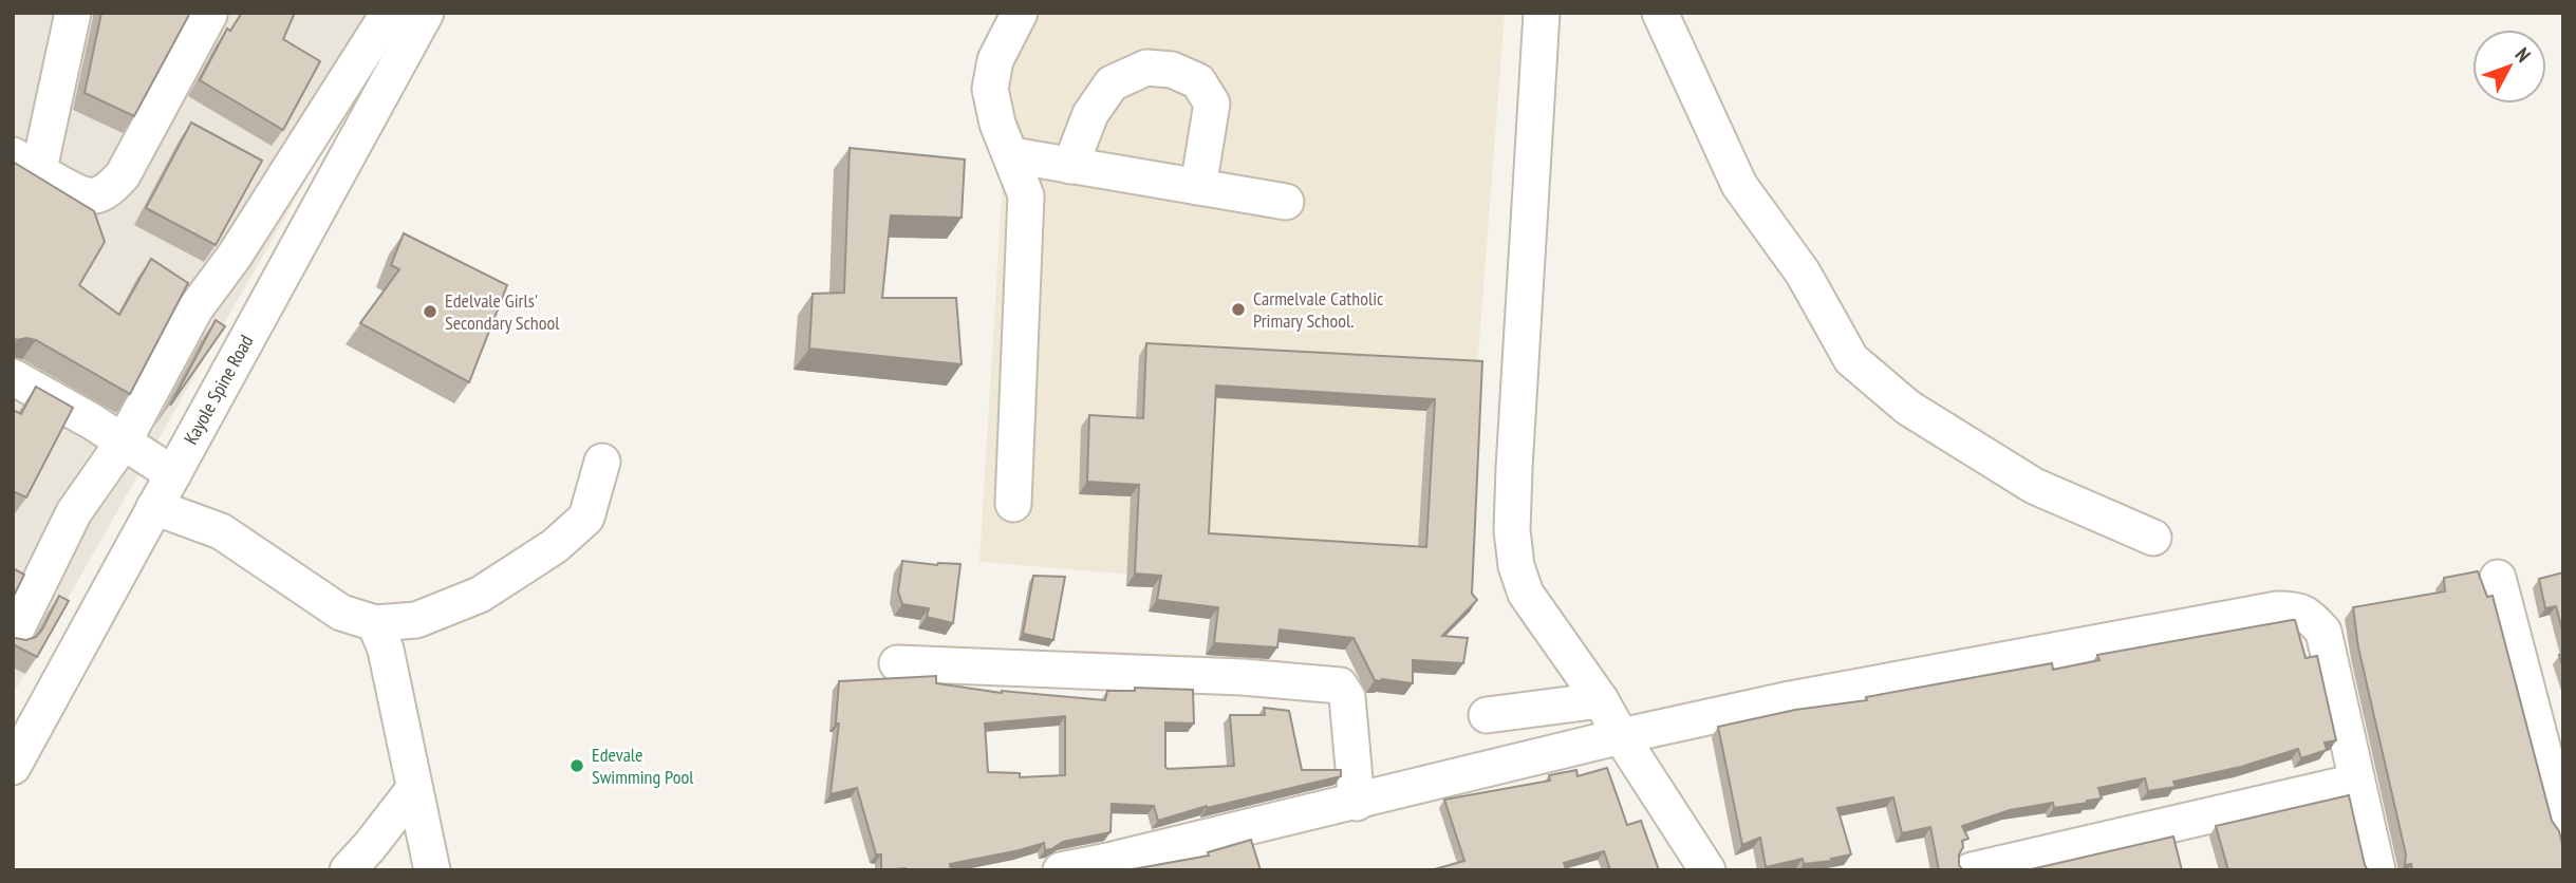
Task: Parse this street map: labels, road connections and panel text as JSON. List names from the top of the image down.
{
  "streets": {
    "street": ["Kayole Spine Road"]
  },
  "places": ["Carmelvale Catholic Primary School.", "Edelvale Girls' Secondary School", "Edevale Swimming Pool"],
  "north": "top right"
}
